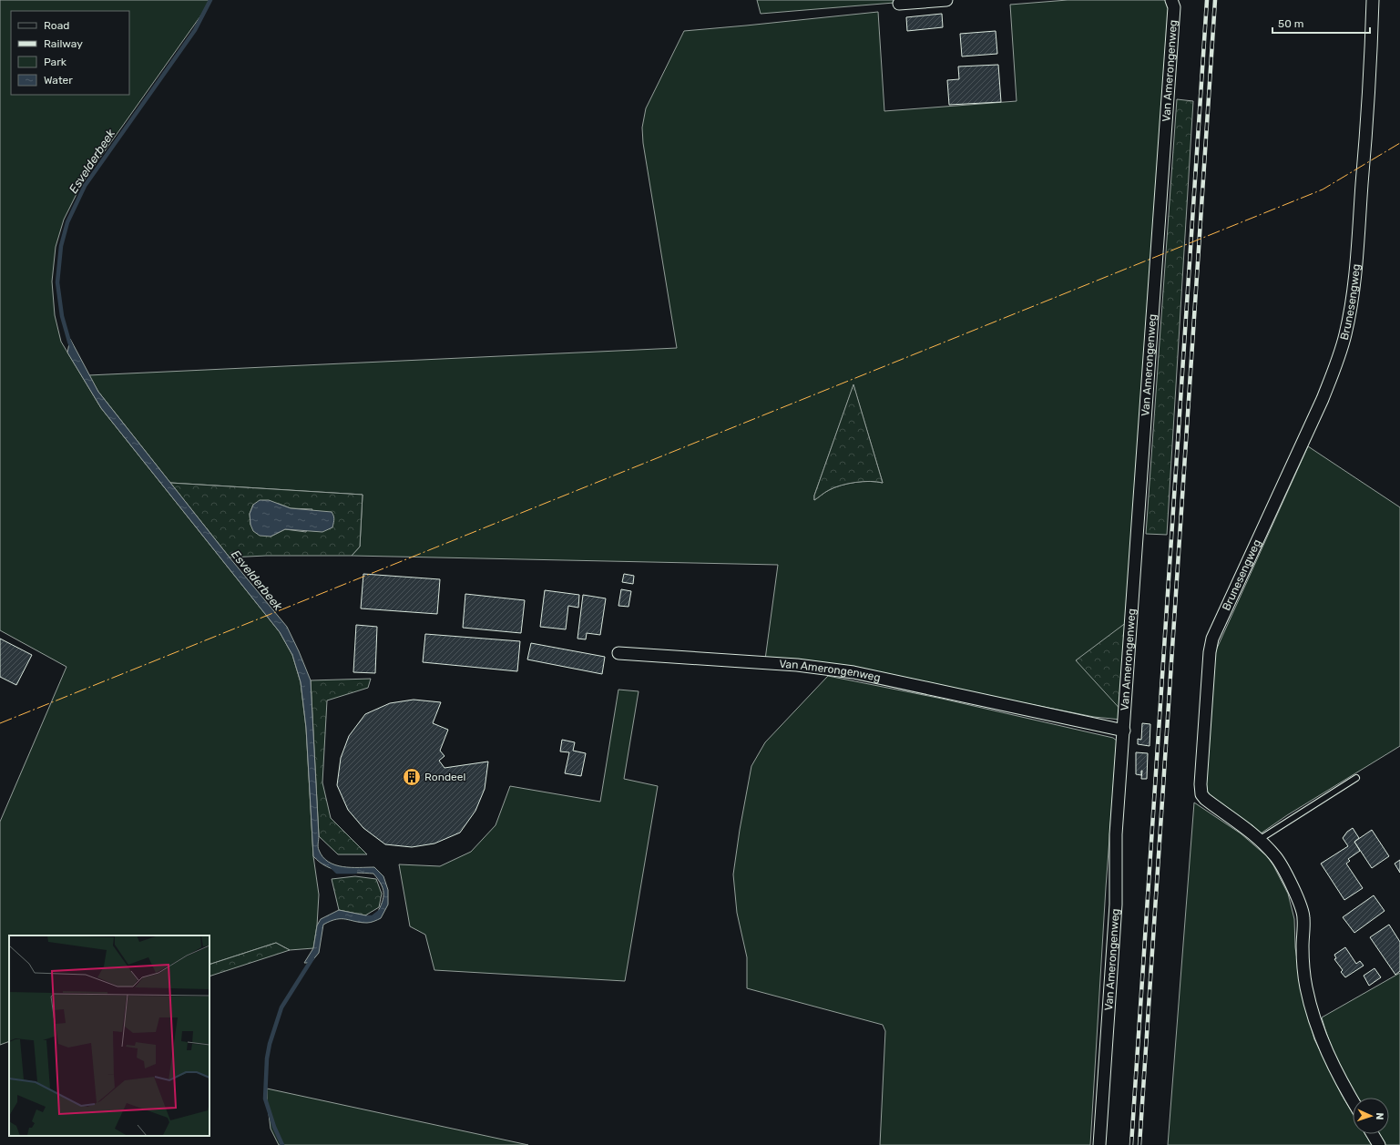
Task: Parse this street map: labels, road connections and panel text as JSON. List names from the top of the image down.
{
  "streets": {
    "street": ["Van Amerongenweg", "Brunesengweg"]
  },
  "water": ["Esvelderbeek"],
  "places": {
    "building": ["Rondeel"]
  },
  "legend": [
    "Road",
    "Railway",
    "Park",
    "Water"
  ],
  "scale_bar": "50 m",
  "north": "right"
}
